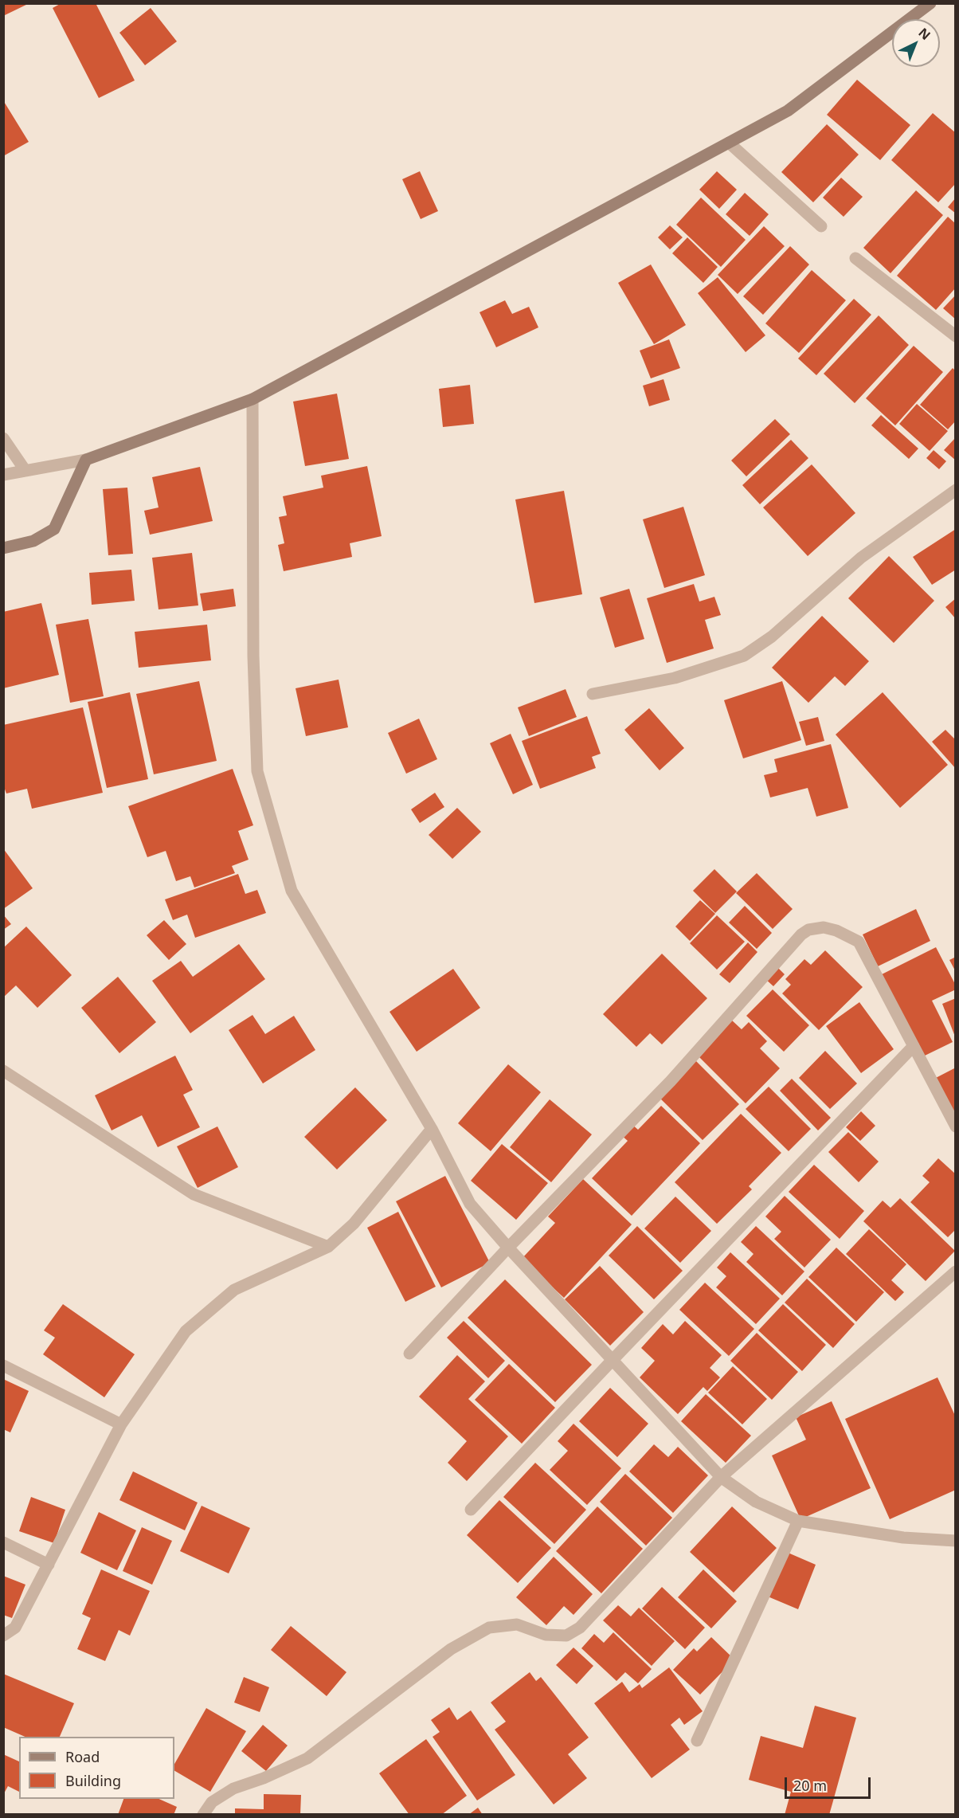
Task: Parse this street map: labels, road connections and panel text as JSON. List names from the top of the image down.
{
  "legend": ["Road", "Building"],
  "scale_bar": "20 m",
  "north": "top right"
}
